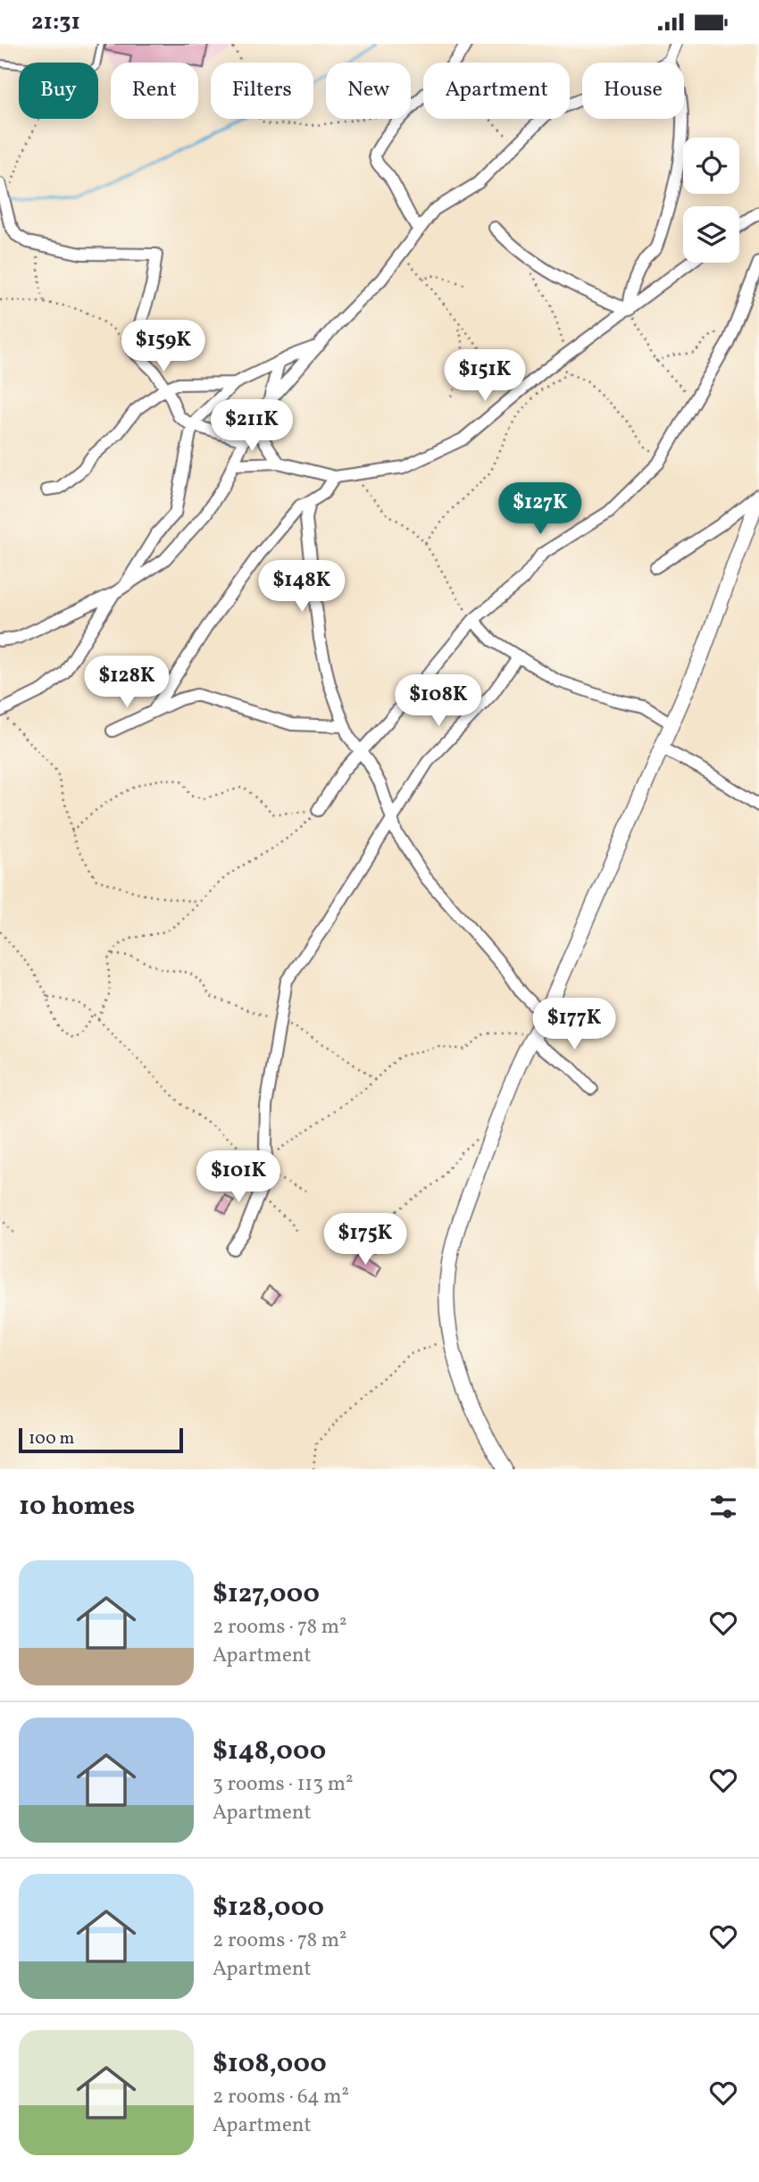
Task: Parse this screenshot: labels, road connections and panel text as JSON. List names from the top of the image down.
{
  "scale_bar": "100 m",
  "page": {
    "status": "21:31",
    "chip": [
      "Buy",
      "Rent",
      "Filters",
      "New",
      "Apartment",
      "House"
    ],
    "price": [
      "$159K",
      "$151K",
      "$211K",
      "$127K",
      "$148K",
      "$128K",
      "$108K",
      "$177K",
      "$101K",
      "$175K"
    ],
    "scale": "100 m",
    "heading": "10 homes",
    "list": [
      {
        "name": "$127,000",
        "note": "2 rooms · 78 m² · Apartment"
      },
      {
        "name": "$148,000",
        "note": "3 rooms · 113 m² · Apartment"
      },
      {
        "name": "$128,000",
        "note": "2 rooms · 78 m² · Apartment"
      },
      {
        "name": "$108,000",
        "note": "2 rooms · 64 m² · Apartment"
      }
    ]
  }
}
